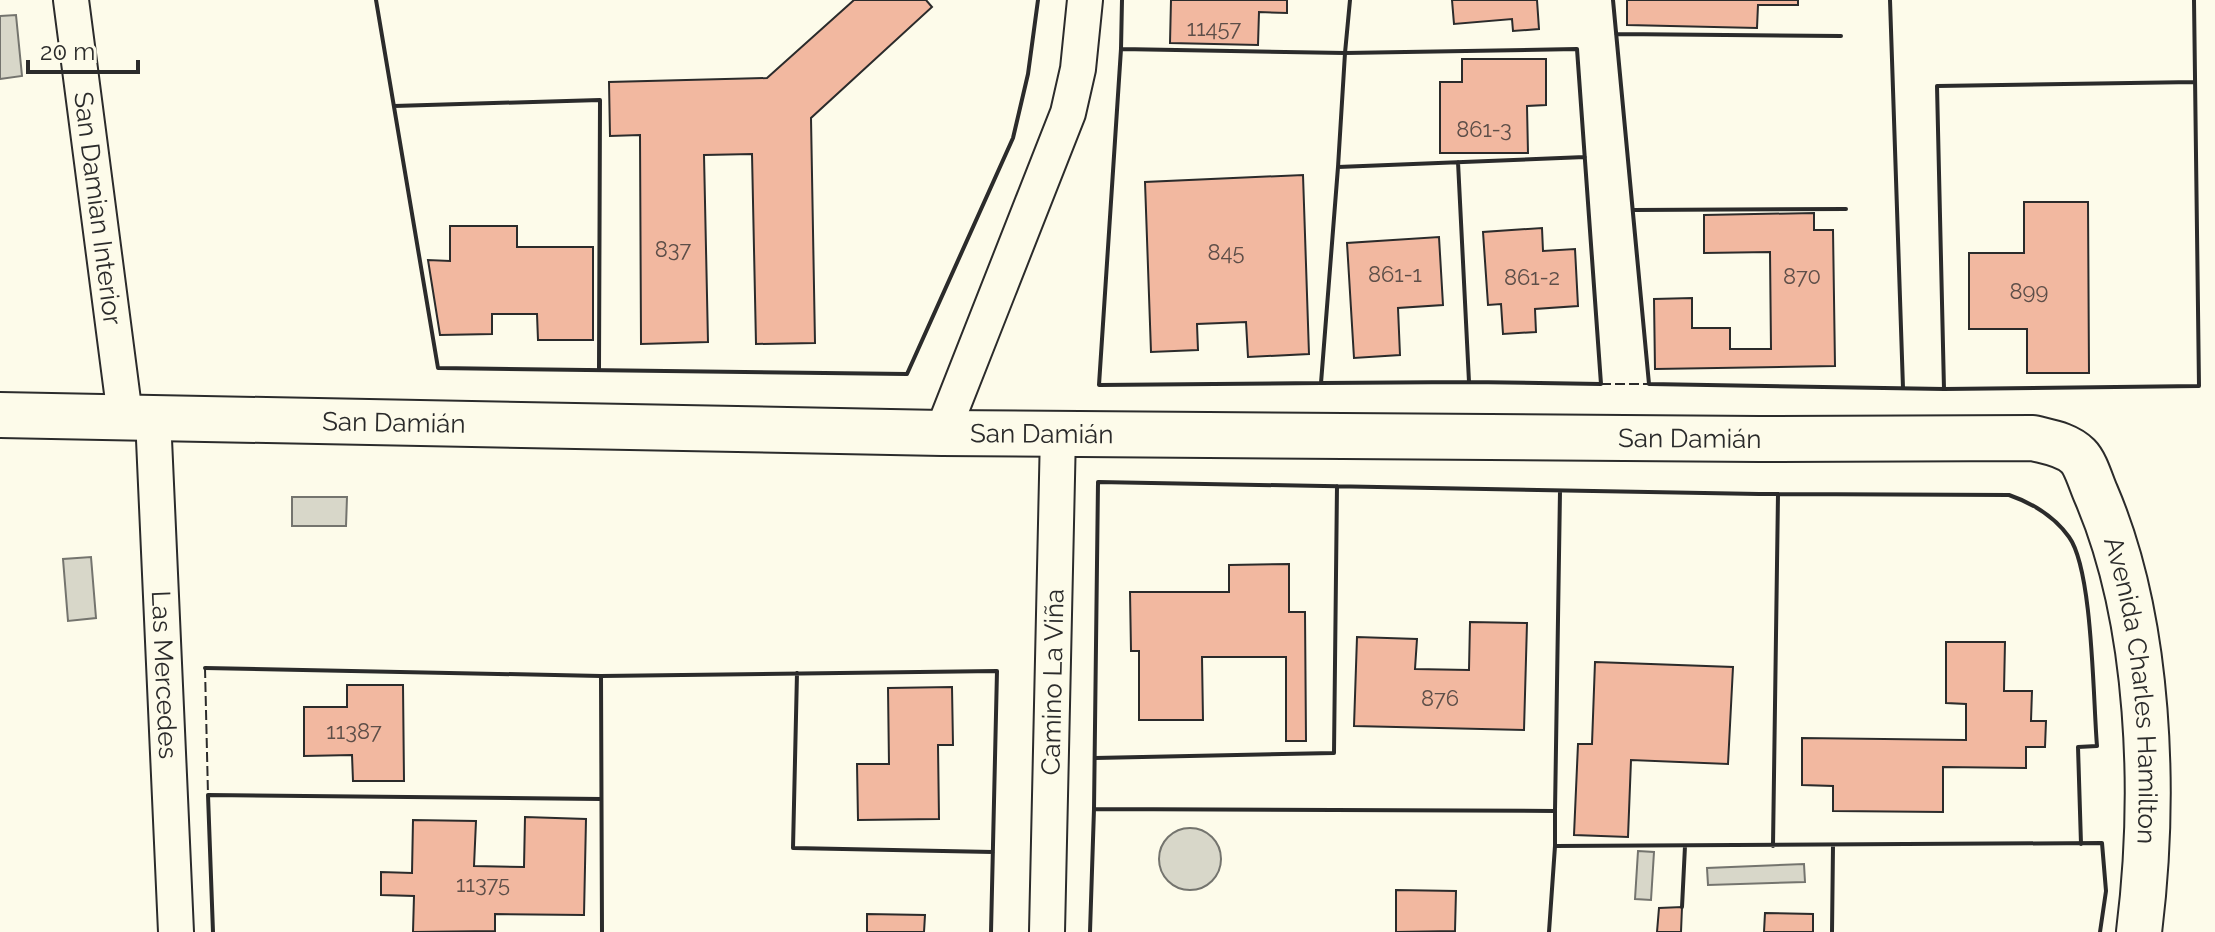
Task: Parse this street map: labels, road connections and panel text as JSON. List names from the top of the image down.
{
  "streets": {
    "main road": ["San Damián", "Avenida Charles Hamilton"],
    "street": ["San Damian Interior", "Las Mercedes", "Camino La Viña"]
  },
  "crossings": [
    ["San Damian Interior", "San Damián"],
    ["San Damian Interior", "Las Mercedes"],
    ["San Damián", "Las Mercedes"],
    ["San Damián", "Camino La Viña"],
    ["San Damián", "Avenida Charles Hamilton"]
  ],
  "house_numbers": [
    "11457",
    "861-3",
    "837",
    "845",
    "861-1",
    "870",
    "861-2",
    "899",
    "876",
    "11387",
    "11375"
  ],
  "scale_bar": "20 m"
}
